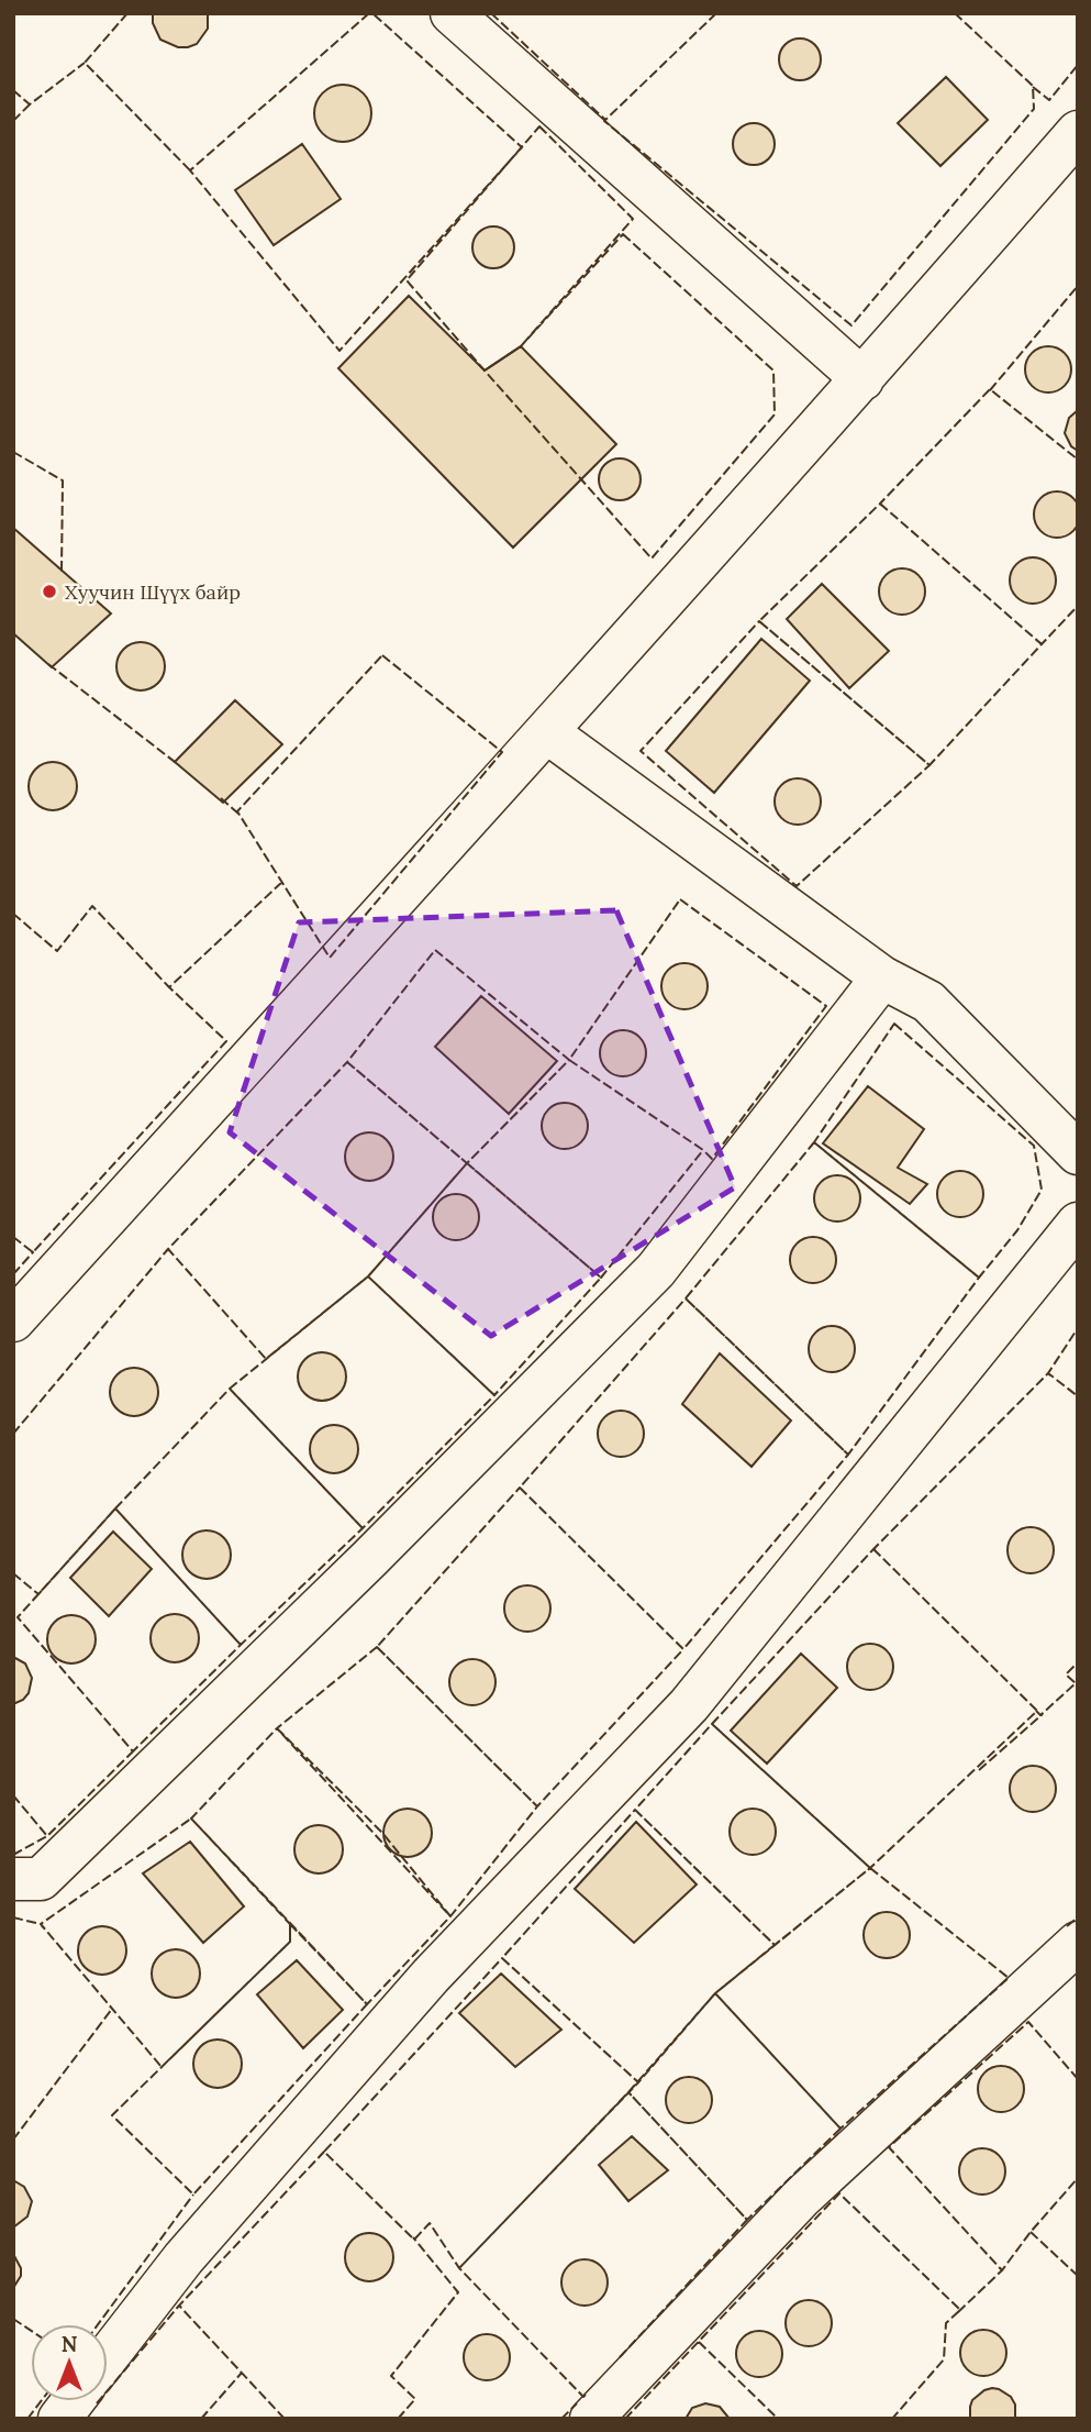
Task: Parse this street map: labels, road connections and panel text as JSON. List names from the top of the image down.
{
  "places": ["Хуучин Шүүх байр"],
  "north": "top"
}
